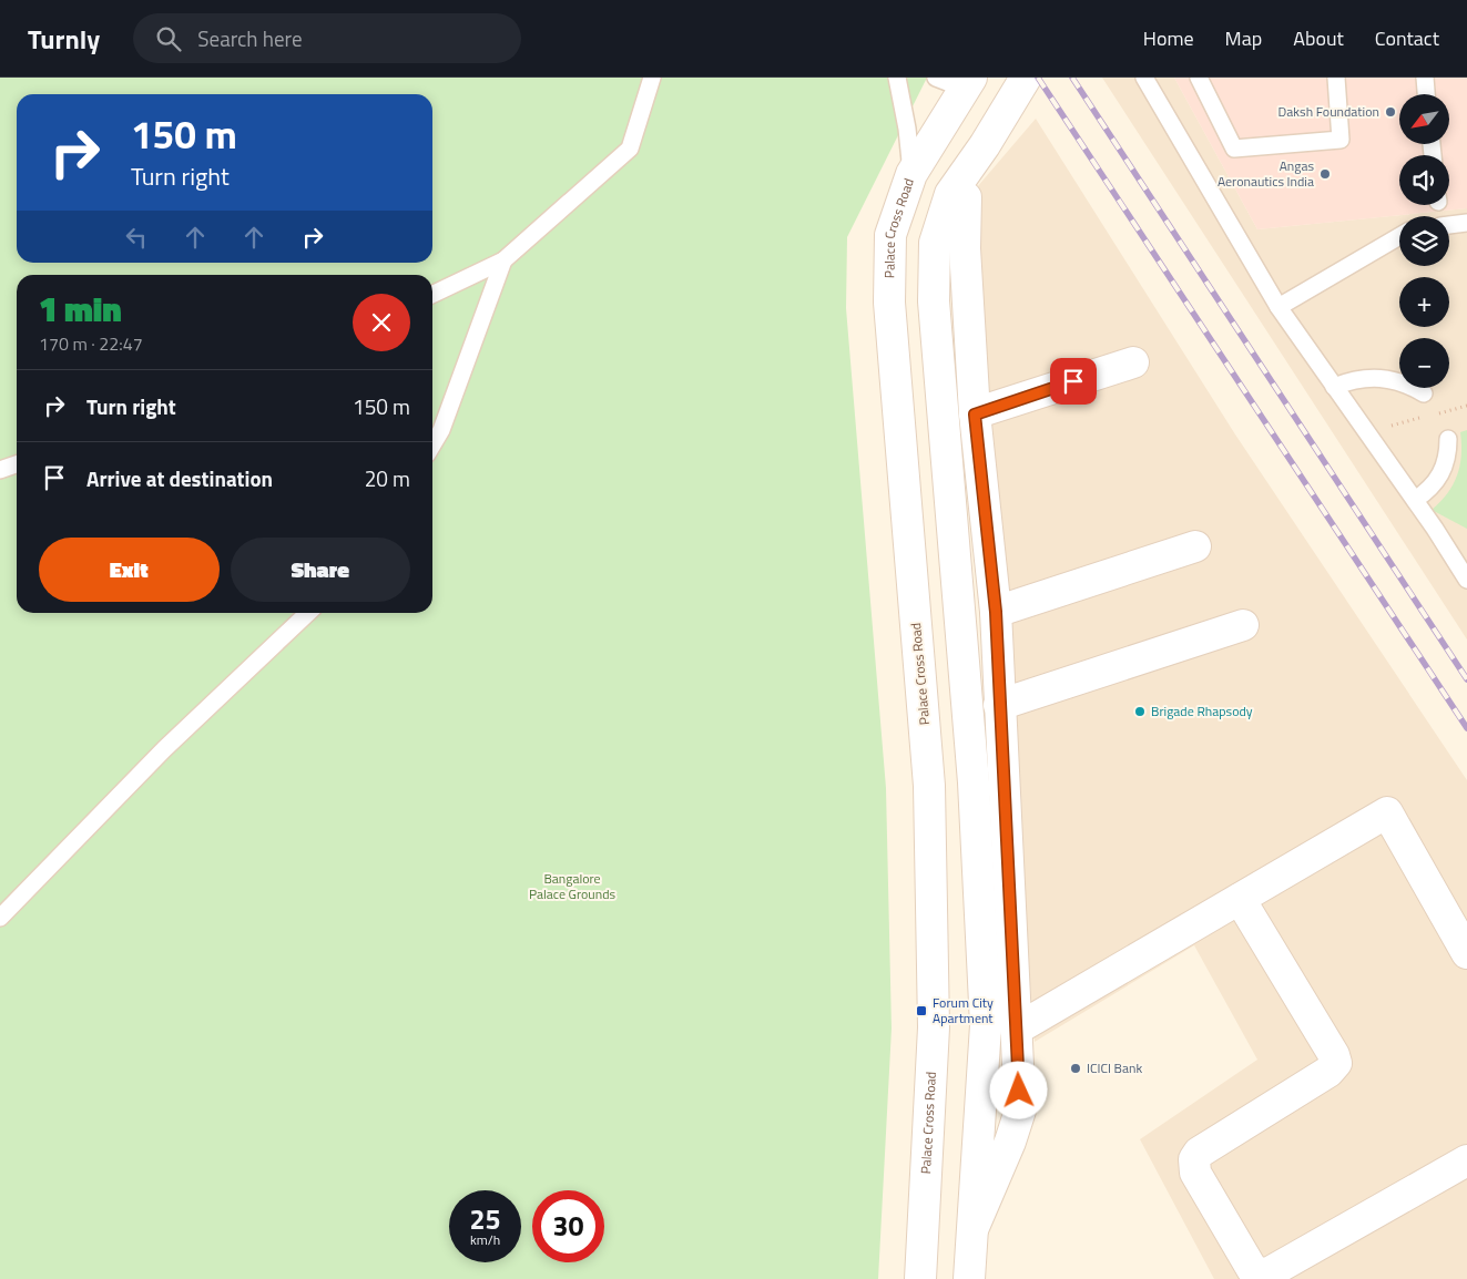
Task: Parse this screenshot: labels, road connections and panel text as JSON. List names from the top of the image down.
{
  "streets": {
    "street": ["Palace Cross Road"]
  },
  "parks": ["Bangalore Palace Grounds"],
  "places": {
    "other": [
      "Daksh Foundation",
      "Angas Aeronautics India",
      "Brigade Rhapsody",
      "ICICI Bank"
    ],
    "transit": ["Forum City Apartment"]
  },
  "north": "bottom left",
  "page": {
    "header": "Turnly",
    "search": "Search here",
    "nav": [
      "Home",
      "Map",
      "About",
      "Contact"
    ],
    "map_buttons": ["+", "−"],
    "turn": ["150 m", "Turn right"],
    "heading": ["1 min", "170 m · 22:47"],
    "list": [
      {
        "name": "Turn right",
        "value": "150 m"
      },
      {
        "name": "Arrive at destination",
        "value": "20 m"
      }
    ],
    "buttons": ["Exit", "Share"],
    "speed": "25 km/h",
    "limit": "30"
  }
}
